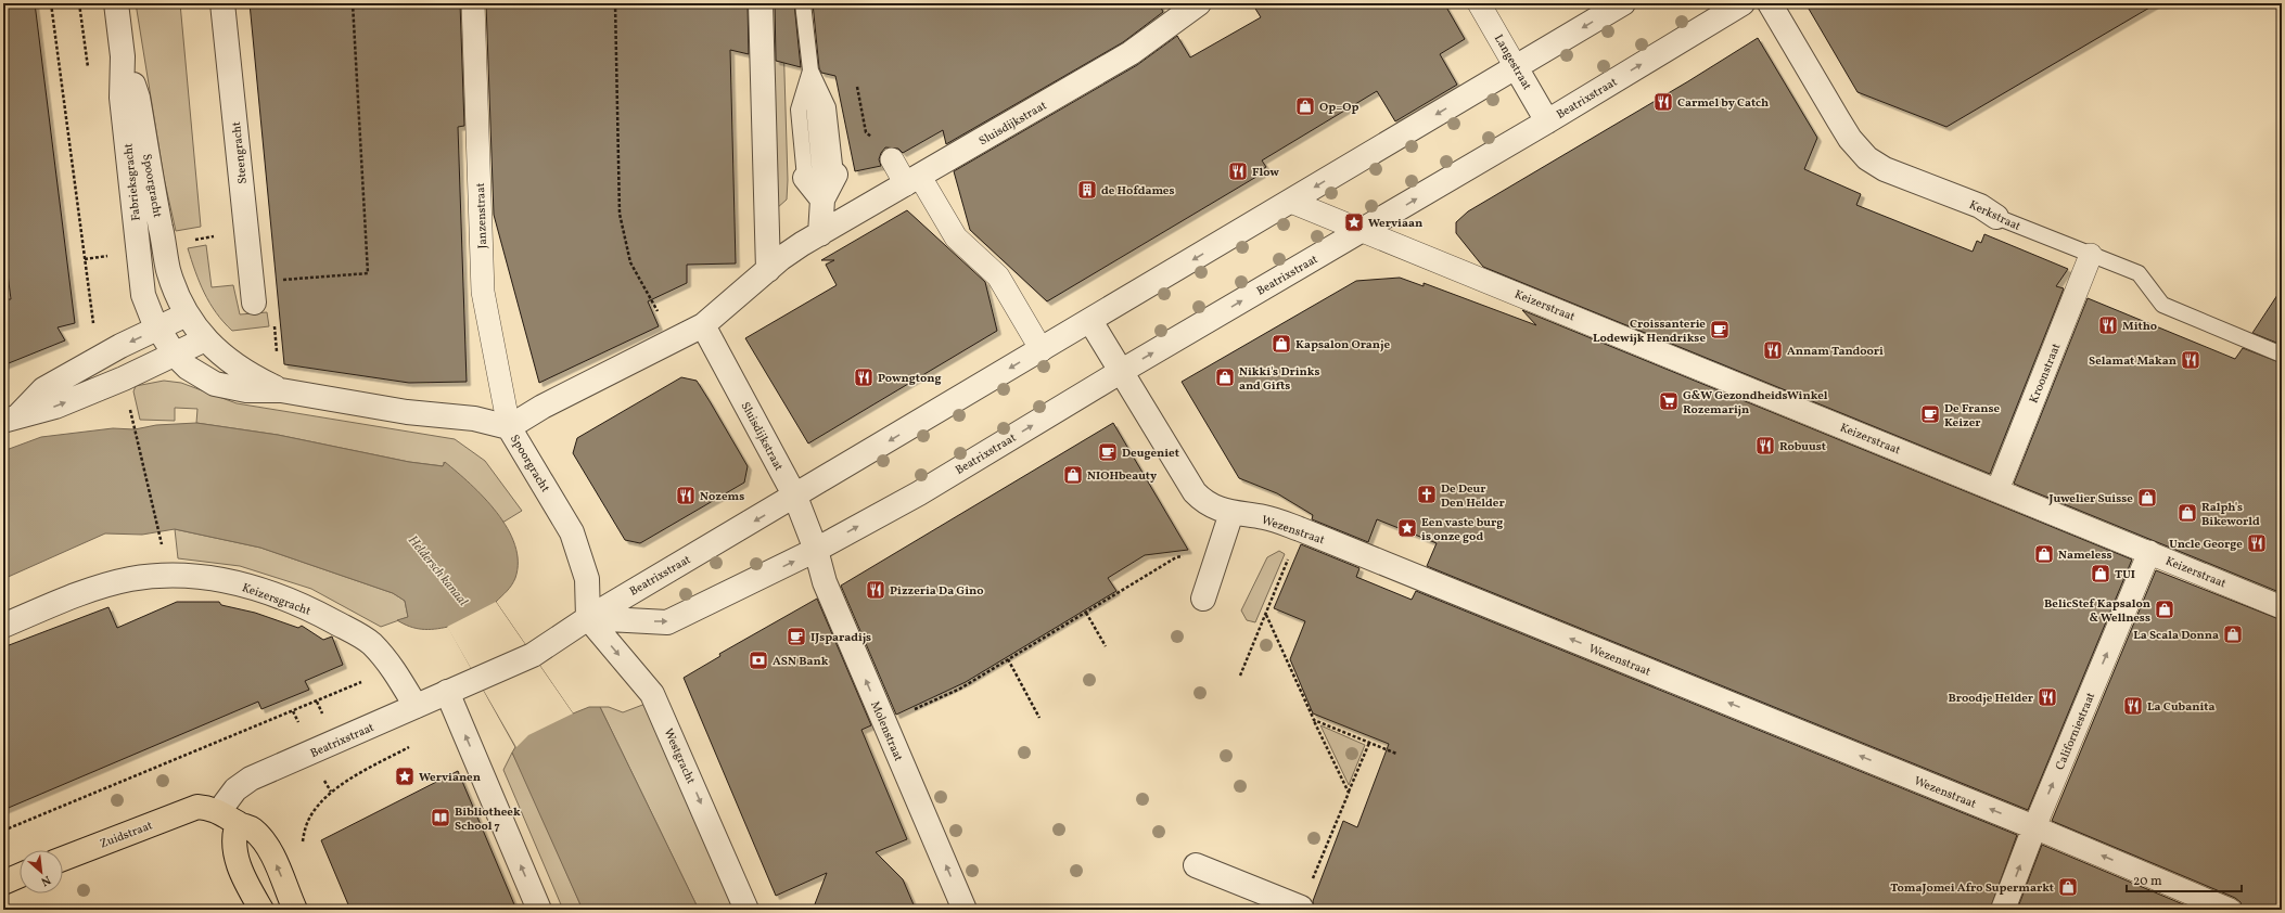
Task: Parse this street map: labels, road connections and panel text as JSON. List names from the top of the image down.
{
  "streets": {
    "main road": ["Zuidstraat"],
    "street": [
      "Langestraat",
      "Beatrixstraat",
      "Sluisdijkstraat",
      "Steengracht",
      "Fabrieksgracht",
      "Spoorgracht",
      "Kerkstraat",
      "Janzenstraat",
      "Keizerstraat",
      "Kroonstraat",
      "Wezenstraat",
      "Keizersgracht",
      "Molenstraat",
      "Californiestraat",
      "Westgracht"
    ]
  },
  "crossings": [
    ["Langestraat", "Beatrixstraat"],
    ["Beatrixstraat", "Sluisdijkstraat"],
    ["Beatrixstraat", "Spoorgracht"],
    ["Beatrixstraat", "Keizerstraat"],
    ["Beatrixstraat", "Wezenstraat"],
    ["Beatrixstraat", "Keizersgracht"],
    ["Beatrixstraat", "Molenstraat"],
    ["Beatrixstraat", "Westgracht"],
    ["Beatrixstraat", "Zuidstraat"],
    ["Sluisdijkstraat", "Spoorgracht"],
    ["Sluisdijkstraat", "Janzenstraat"],
    ["Sluisdijkstraat", "Molenstraat"],
    ["Fabrieksgracht", "Spoorgracht"],
    ["Spoorgracht", "Janzenstraat"],
    ["Spoorgracht", "Westgracht"],
    ["Kerkstraat", "Kroonstraat"],
    ["Keizerstraat", "Kroonstraat"],
    ["Keizerstraat", "Californiestraat"],
    ["Wezenstraat", "Californiestraat"]
  ],
  "one_way": ["Wezenstraat", "Molenstraat", "Californiestraat"],
  "water": ["Heldersch kanaal"],
  "places": {
    "restaurant": [
      "Carmel by Catch",
      "Flow",
      "Mitho",
      "Annam Tandoori",
      "Selamat Makan",
      "Powngtong",
      "Robuust",
      "Nozems",
      "Uncle George",
      "Pizzeria Da Gino",
      "Broodje Helder",
      "La Cubanita"
    ],
    "shop": [
      "Op=Op",
      "Kapsalon Oranje",
      "Nikki's Drinks and Gifts",
      "NIOHbeauty",
      "Juwelier Suisse",
      "Ralph's Bikeworld",
      "Nameless",
      "TUI",
      "BelicStef Kapsalon & Wellness",
      "La Scala Donna",
      "TomaJomei Afro Supermarkt"
    ],
    "building": ["de Hofdames"],
    "place": ["Werviaan", "Een vaste burg is onze god", "Wervianen"],
    "cafe": [
      "Croissanterie Lodewijk Hendrikse",
      "De Franse Keizer",
      "Deugeniet",
      "IJsparadijs"
    ],
    "supermarket": ["G&W GezondheidsWinkel Rozemarijn"],
    "church": ["De Deur Den Helder"],
    "bank": ["ASN Bank"],
    "library": ["Bibliotheek School 7"]
  },
  "scale_bar": "20 m",
  "north": "bottom right"
}
